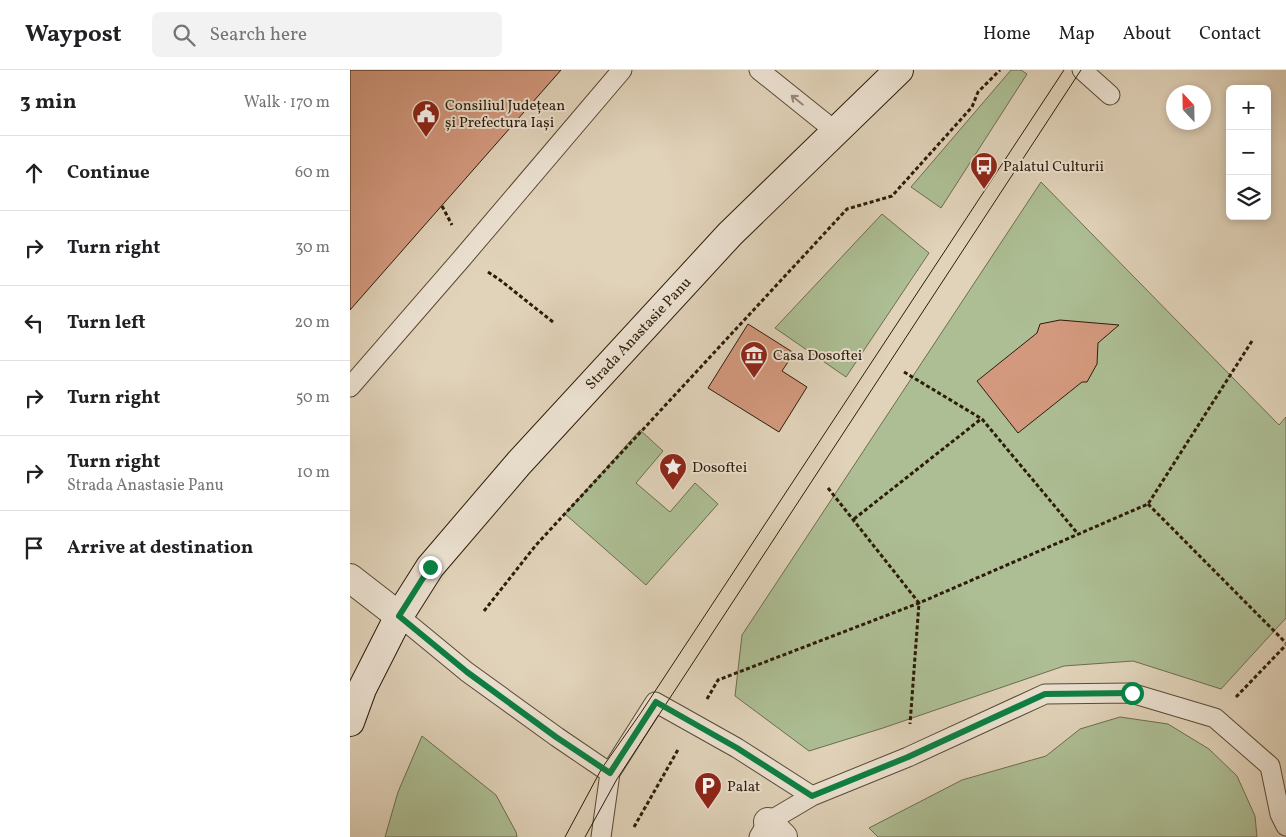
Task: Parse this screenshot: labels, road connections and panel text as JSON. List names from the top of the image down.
{
  "streets": {
    "main road": ["Strada Anastasie Panu"]
  },
  "places": {
    "public building": ["Consiliul Județean și Prefectura Iași"],
    "bus stop": ["Palatul Culturii"],
    "museum": ["Casa Dosoftei"],
    "place": ["Dosoftei"],
    "parking": ["Palat"]
  },
  "north": "top",
  "page": {
    "header": "Waypost",
    "search": "Search here",
    "nav": [
      "Home",
      "Map",
      "About",
      "Contact"
    ],
    "heading": ["3 min", "Walk · 170 m"],
    "map_buttons": ["+", "−"],
    "list": [
      ["Continue", "60 m"],
      ["Turn right", "30 m"],
      ["Turn left", "20 m"],
      ["Turn right", "50 m"],
      ["Turn right", "Strada Anastasie Panu", "10 m"],
      "Arrive at destination"
    ]
  }
}
